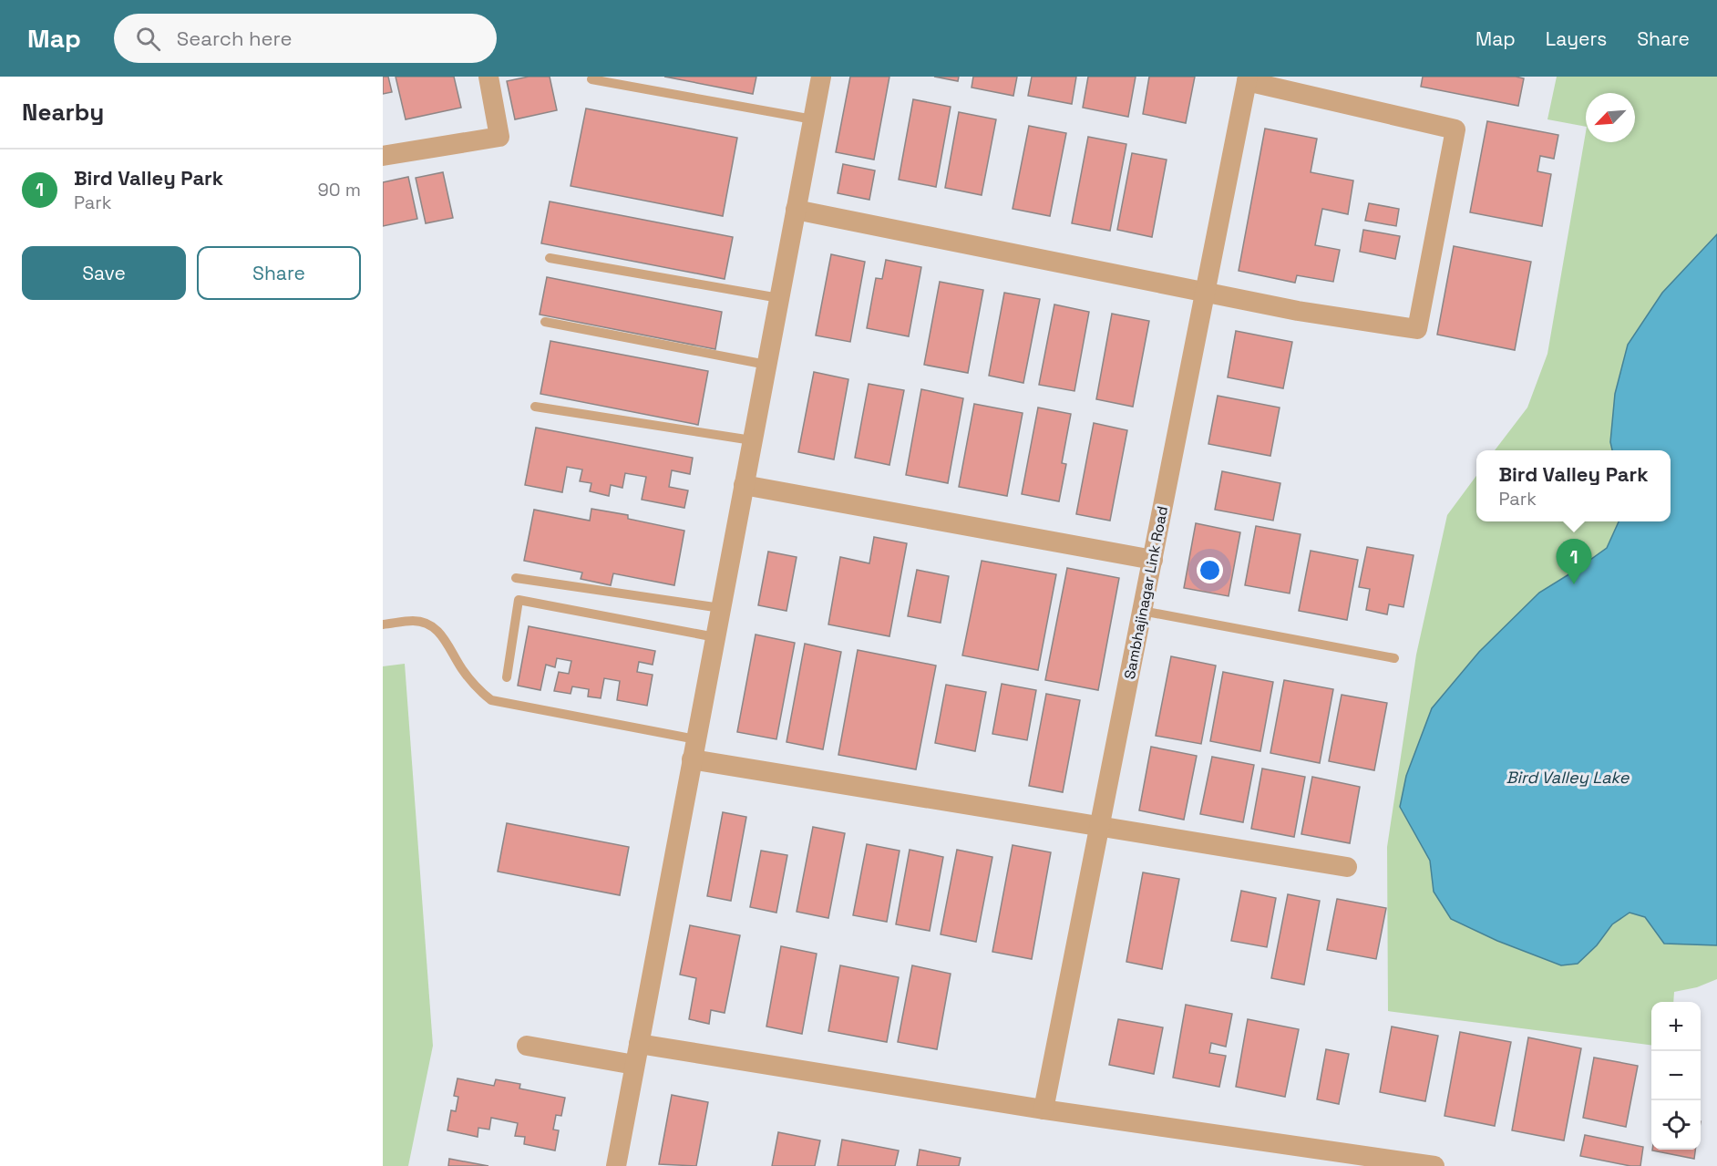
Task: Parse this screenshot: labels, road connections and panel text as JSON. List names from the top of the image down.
{
  "streets": {
    "street": ["Sambhajinagar Link Road"]
  },
  "water": ["Bird Valley Lake"],
  "north": "bottom left",
  "page": {
    "header": "Map",
    "search": "Search here",
    "nav": ["Map", "Layers", "Share"],
    "heading": "Nearby",
    "list": [
      {
        "mark": "1",
        "name": "Bird Valley Park",
        "note": "Park",
        "value": "90 m"
      }
    ],
    "buttons": ["Save", "Share"],
    "popup": ["Bird Valley Park", "Park"],
    "pins": "1",
    "map_buttons": ["+", "−"]
  }
}
